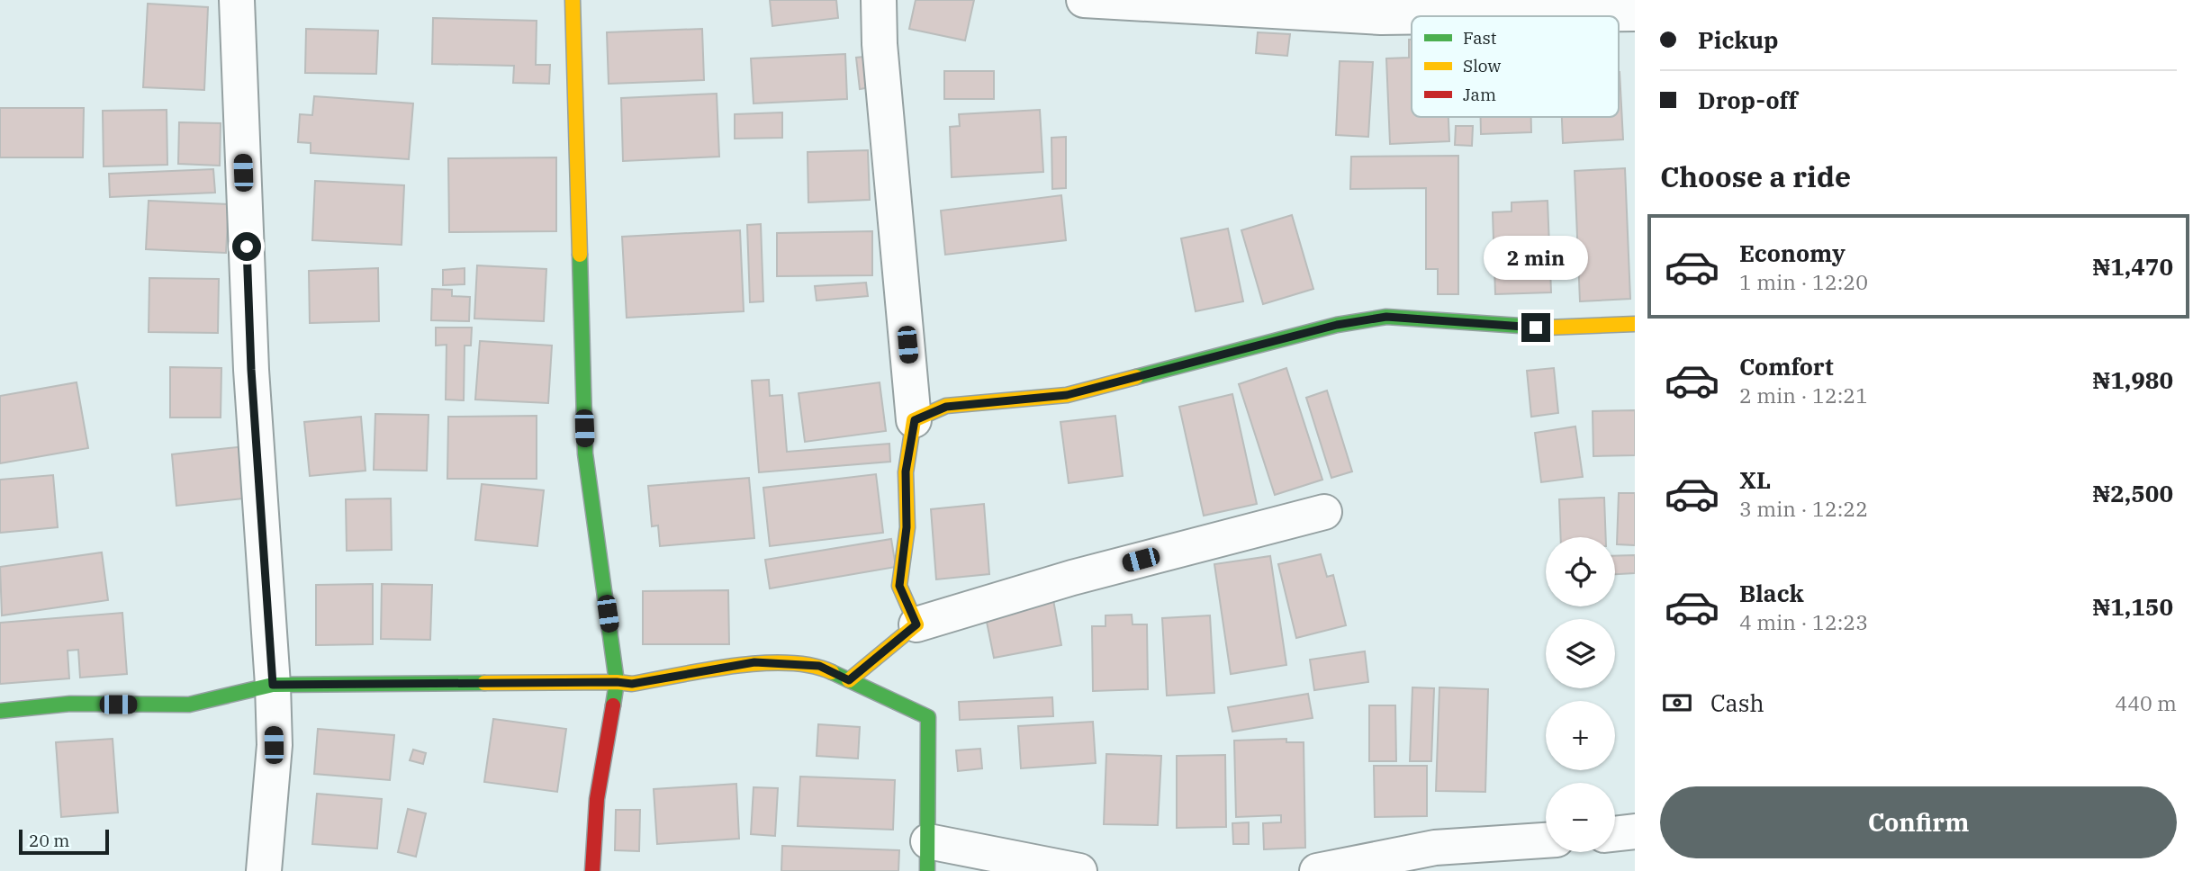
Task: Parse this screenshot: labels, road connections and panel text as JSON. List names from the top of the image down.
{
  "legend": ["Fast", "Slow", "Jam"],
  "scale_bar": "20 m",
  "page": {
    "banner": ["Pickup", "Drop-off"],
    "heading": "Choose a ride",
    "list": [
      {
        "name": "Economy",
        "note": "1 min · 12:20",
        "value": "₦1,470"
      },
      {
        "name": "Comfort",
        "note": "2 min · 12:21",
        "value": "₦1,980"
      },
      {
        "name": "XL",
        "note": "3 min · 12:22",
        "value": "₦2,500"
      },
      {
        "name": "Black",
        "note": "4 min · 12:23",
        "value": "₦1,150"
      }
    ],
    "bubble": "2 min",
    "map_buttons": ["+", "−"],
    "pay": ["Cash", "440 m"],
    "buttons": "Confirm",
    "scale": "20 m"
  }
}
